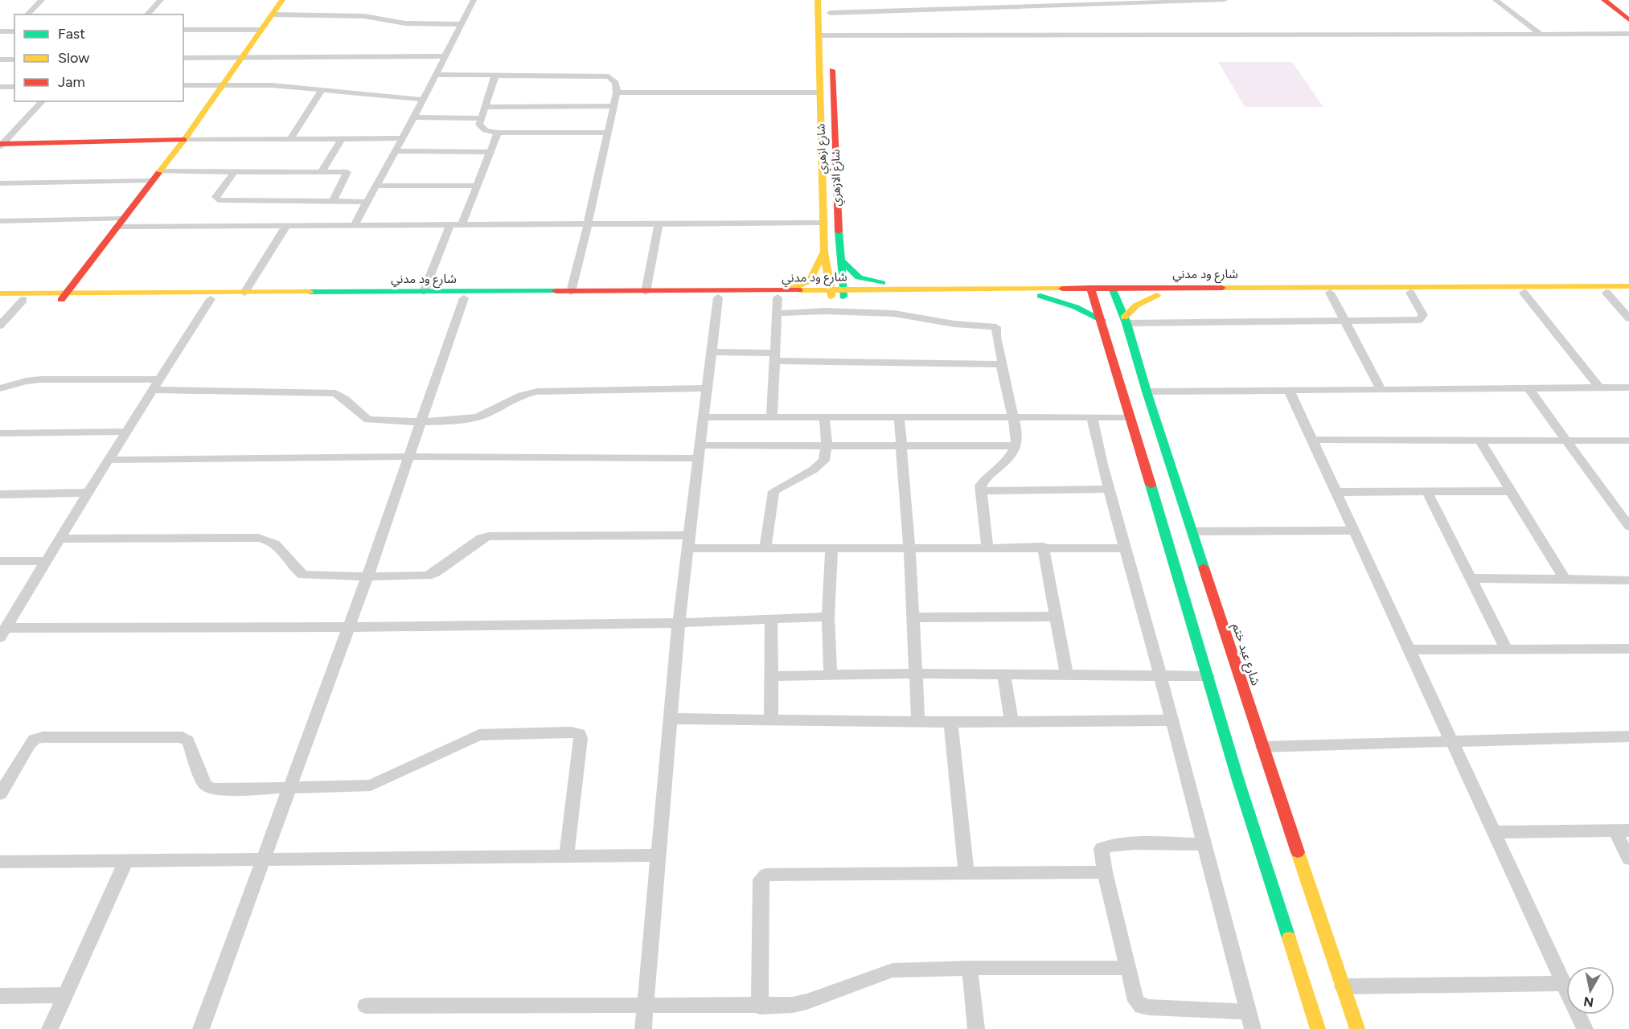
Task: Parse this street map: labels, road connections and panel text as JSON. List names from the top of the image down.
{
  "streets": {
    "main road": [
      "شارع ازهري",
      "شارع الازهري",
      "شارع ود مدني",
      "شارع عبد ختم"
    ]
  },
  "crossings": [
    ["شارع ازهري", "شارع ود مدني"],
    ["شارع الازهري", "شارع ود مدني"],
    ["شارع ود مدني", "شارع عبد ختم"]
  ],
  "legend": ["Fast", "Slow", "Jam"],
  "north": "bottom"
}
